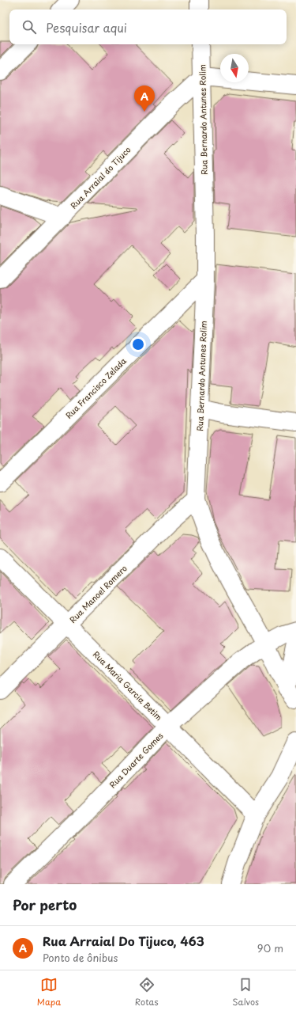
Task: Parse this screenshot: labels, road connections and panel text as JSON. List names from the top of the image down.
{
  "streets": {
    "street": [
      "Rua Bernardo Antunes Rolim",
      "Rua Arraial do Tijuco",
      "Rua Francisco Zelada",
      "Rua Manoel Romero",
      "Rua Maria Garcia Betim",
      "Rua Duarte Gomes"
    ]
  },
  "crossings": [
    ["Rua Bernardo Antunes Rolim", "Rua Arraial do Tijuco"],
    ["Rua Bernardo Antunes Rolim", "Rua Francisco Zelada"],
    ["Rua Bernardo Antunes Rolim", "Rua Manoel Romero"],
    ["Rua Bernardo Antunes Rolim", "Rua Duarte Gomes"],
    ["Rua Manoel Romero", "Rua Maria Garcia Betim"],
    ["Rua Maria Garcia Betim", "Rua Duarte Gomes"]
  ],
  "north": "bottom",
  "page": {
    "search": "Pesquisar aqui",
    "pins": "A",
    "heading": "Por perto",
    "list": [
      {
        "mark": "A",
        "name": "Rua Arraial Do Tijuco, 463",
        "note": "Ponto de ônibus",
        "value": "90 m"
      }
    ],
    "nav": ["Mapa", "Rotas", "Salvos"]
  }
}
